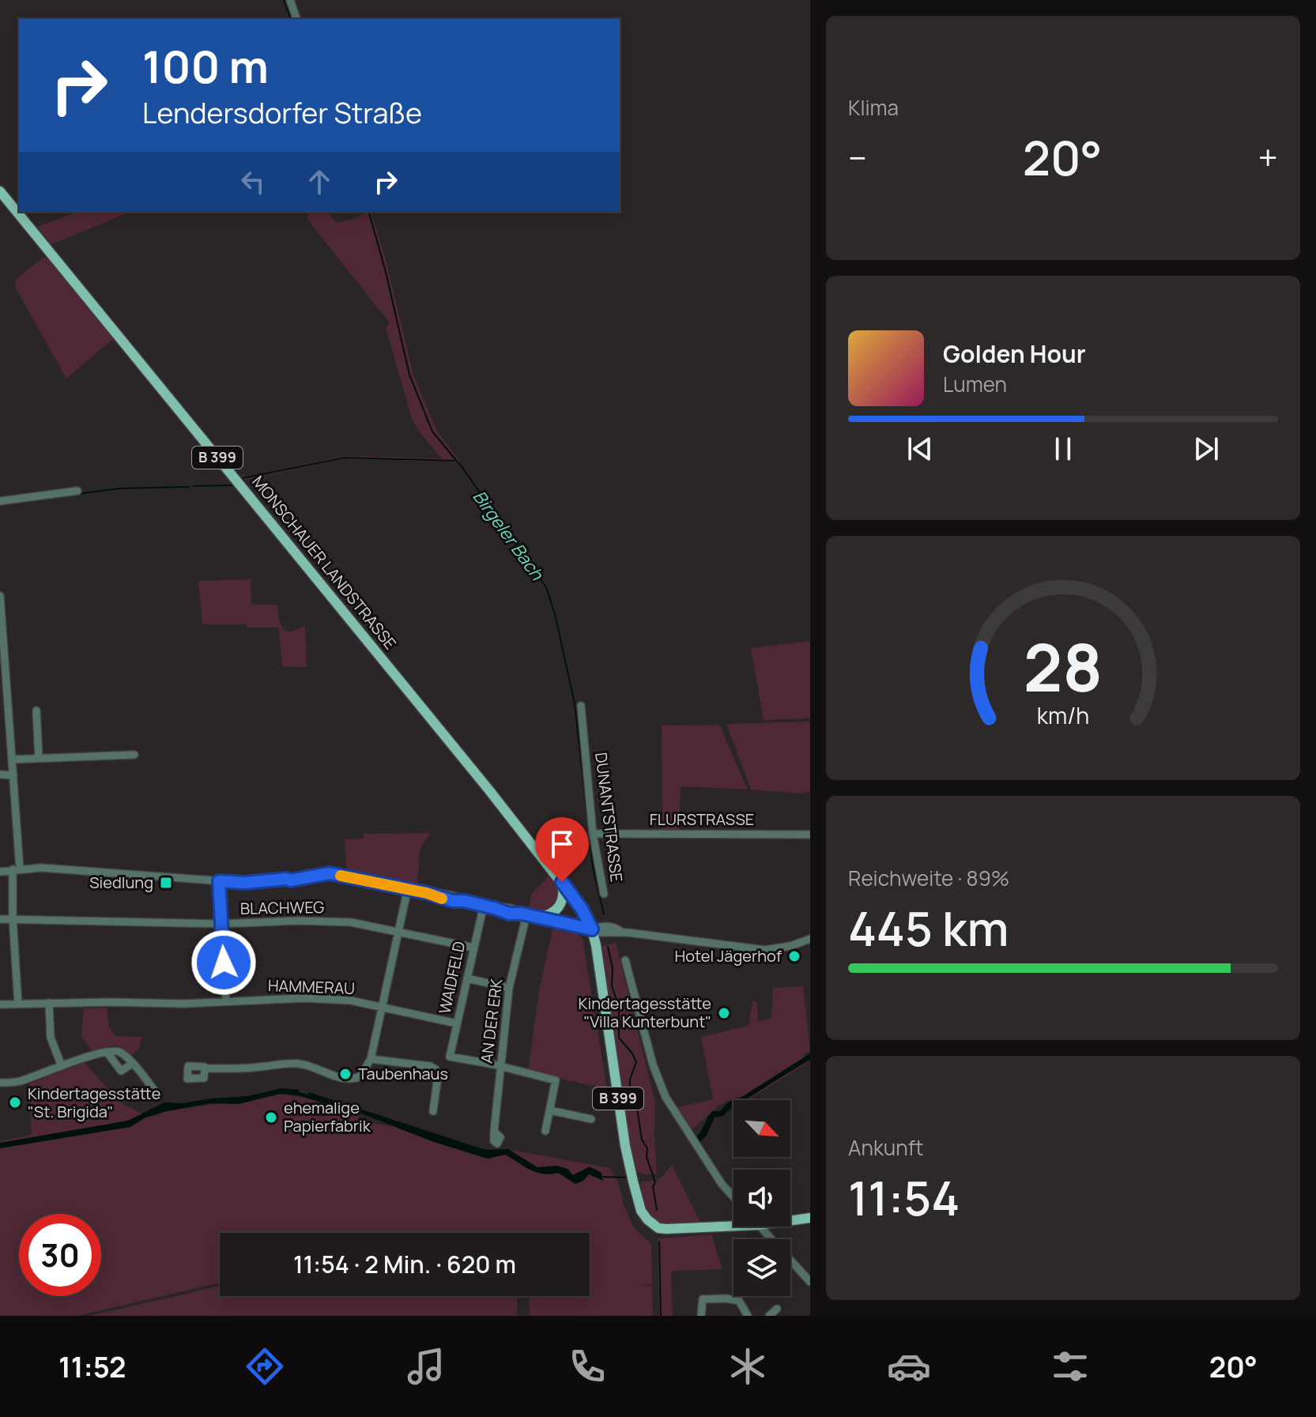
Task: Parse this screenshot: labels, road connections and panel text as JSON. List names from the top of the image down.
{
  "streets": {
    "main road": ["B 399", "MONSCHAUER LANDSTRASSE"],
    "street": [
      "DUNANTSTRASSE",
      "FLURSTRASSE",
      "BLACHWEG",
      "WAIDFELD",
      "HAMMERAU",
      "AN DER ERK"
    ]
  },
  "crossings": [
    ["B 399", "MONSCHAUER LANDSTRASSE"],
    ["DUNANTSTRASSE", "FLURSTRASSE"],
    ["BLACHWEG", "WAIDFELD"],
    ["WAIDFELD", "HAMMERAU"],
    ["WAIDFELD", "AN DER ERK"]
  ],
  "water": ["Birgeler Bach"],
  "places": {
    "transit": ["Siedlung"],
    "other": [
      "Hotel Jägerhof",
      "Kindertagesstätte \"Villa Kunterbunt\"",
      "Taubenhaus",
      "Kindertagesstätte \"St. Brigida\"",
      "ehemalige Papierfabrik"
    ]
  },
  "north": "bottom right",
  "page": {
    "tile": [
      "Klima",
      ["Reichweite · 89%", "445 km"],
      ["Ankunft", "11:54"]
    ],
    "turn": ["100 m", "Lendersdorfer Straße"],
    "heat": ["−", "20°", "+"],
    "song": ["Golden Hour", "Lumen"],
    "limit": "30",
    "trip": "11:54 · 2 Min. · 620 m",
    "tabs": ["11:52", "20°"],
    "gauge": ["28", "km/h"]
  }
}
